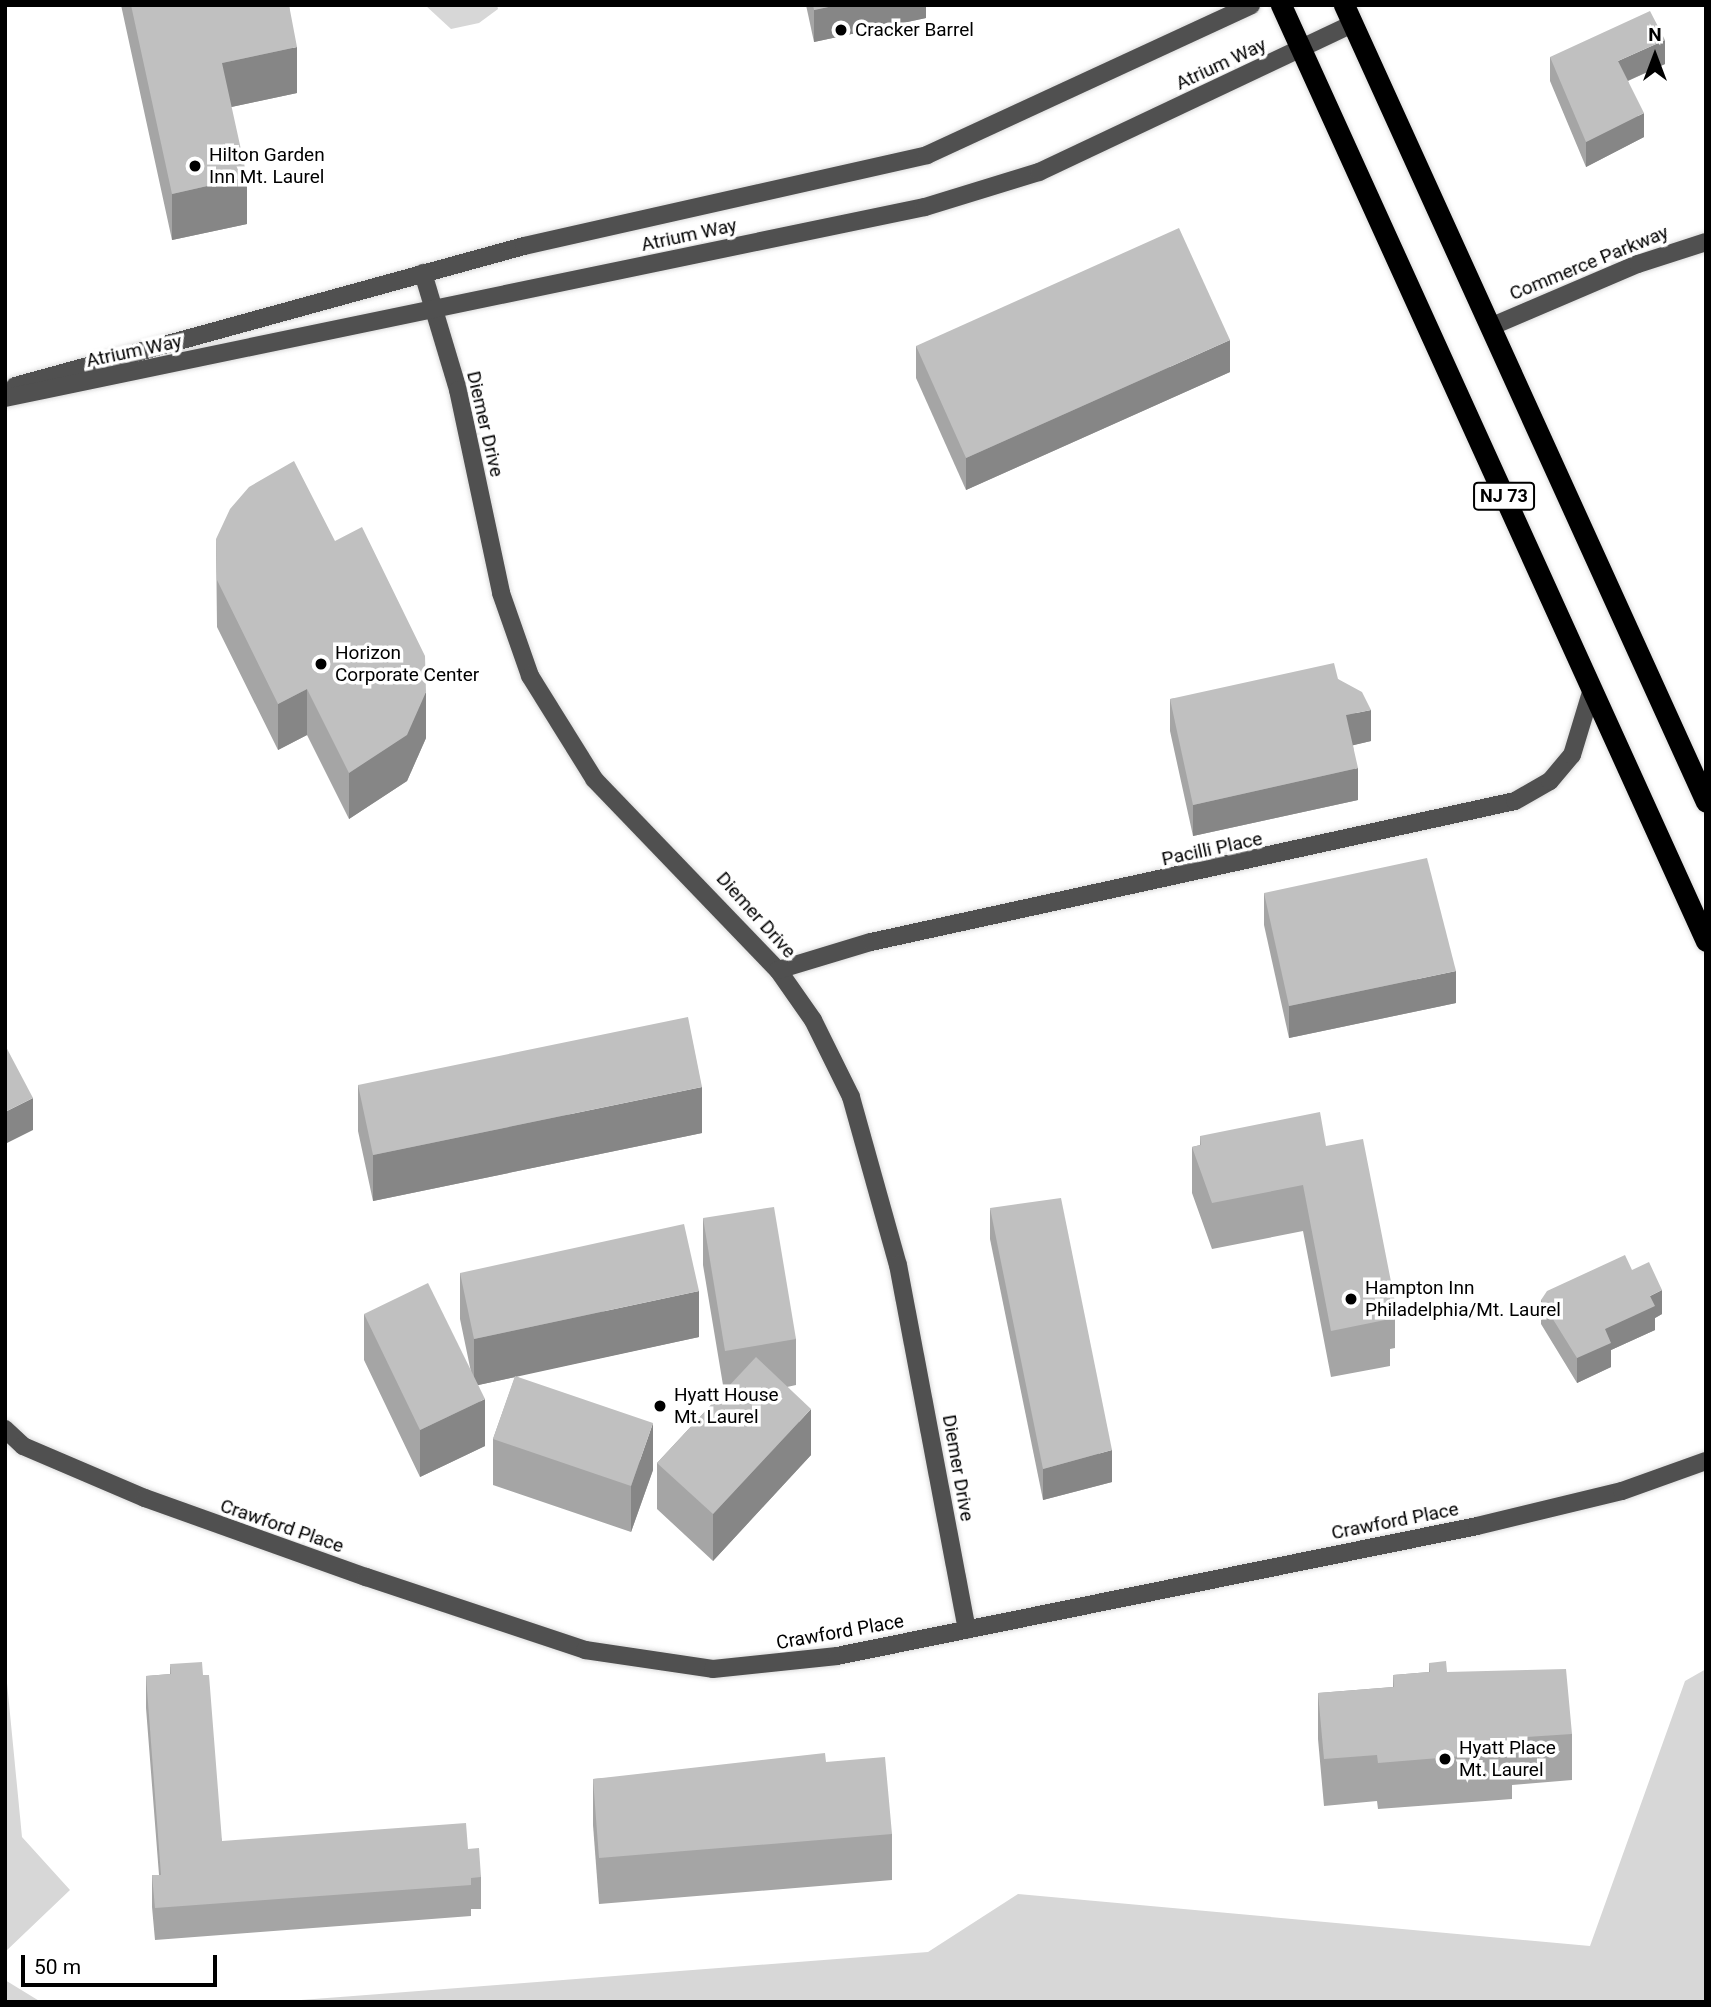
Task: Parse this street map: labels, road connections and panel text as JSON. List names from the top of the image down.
{
  "streets": {
    "highway": ["NJ 73"],
    "street": [
      "Atrium Way",
      "Commerce Parkway",
      "Diemer Drive",
      "Pacilli Place",
      "Crawford Place"
    ]
  },
  "crossings": [
    ["Atrium Way", "Diemer Drive"],
    ["Atrium Way", "NJ 73"],
    ["Commerce Parkway", "NJ 73"],
    ["Diemer Drive", "Pacilli Place"],
    ["Diemer Drive", "Crawford Place"],
    ["NJ 73", "Pacilli Place"]
  ],
  "places": [
    "Cracker Barrel",
    "Hilton Garden Inn Mt. Laurel",
    "Horizon Corporate Center",
    "Hampton Inn Philadelphia/Mt. Laurel",
    "Hyatt House Mt. Laurel",
    "Hyatt Place Mt. Laurel"
  ],
  "scale_bar": "50 m",
  "north": "top"
}
